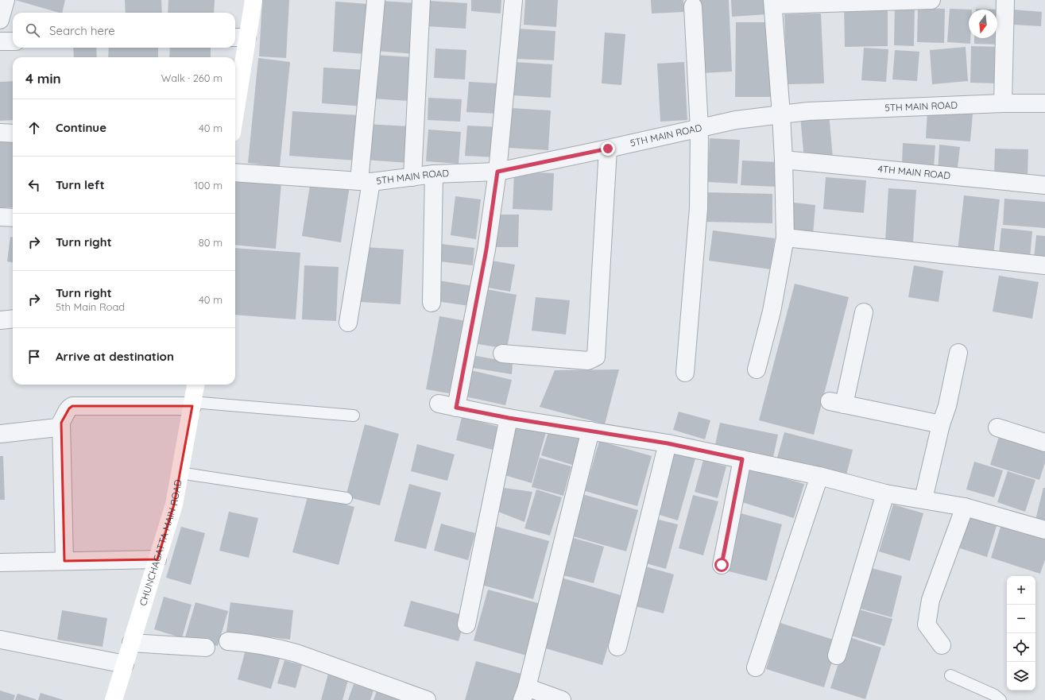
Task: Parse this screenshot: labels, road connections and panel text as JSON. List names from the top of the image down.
{
  "streets": {
    "street": ["5TH MAIN ROAD", "4TH MAIN ROAD", "CHUNCHAGATTA MAIN ROAD"]
  },
  "north": "bottom",
  "page": {
    "search": "Search here",
    "heading": ["4 min", "Walk · 260 m"],
    "list": [
      ["Continue", "40 m"],
      ["Turn left", "100 m"],
      ["Turn right", "80 m"],
      ["Turn right", "5th Main Road", "40 m"],
      "Arrive at destination"
    ],
    "map_buttons": ["+", "−"]
  }
}
